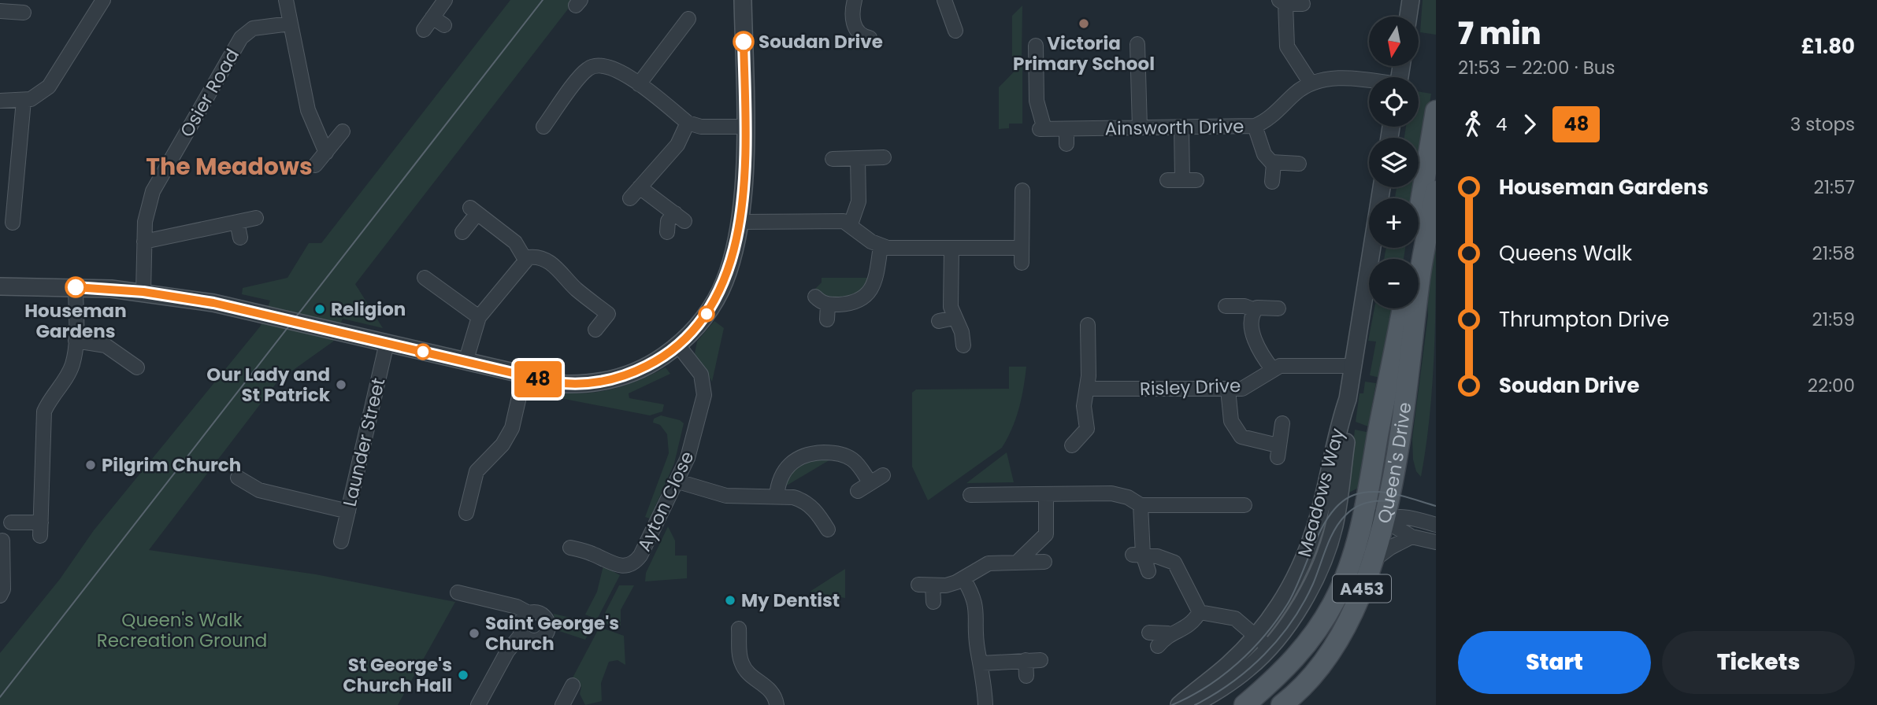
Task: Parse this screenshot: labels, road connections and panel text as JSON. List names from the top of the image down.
{
  "streets": {
    "main road": ["Queen's Drive", "A453"],
    "street": [
      "Osier Road",
      "Ainsworth Drive",
      "Risley Drive",
      "Launder Street",
      "Meadows Way",
      "Ayton Close"
    ]
  },
  "crossings": [
    ["Risley Drive", "Meadows Way"]
  ],
  "districts": ["The Meadows"],
  "parks": ["Queen's Walk Recreation Ground"],
  "places": [
    "Victoria Primary School",
    "Soudan Drive",
    "Houseman Gardens",
    "Religion",
    "Our Lady and St Patrick",
    "Pilgrim Church",
    "My Dentist",
    "Saint George's Church",
    "St George's Church Hall"
  ],
  "lines": ["bus line 48"],
  "north": "bottom",
  "page": {
    "on_map": "48",
    "heading": ["7 min", "21:53 – 22:00 · Bus", "£1.80"],
    "map_buttons": ["+", "−"],
    "legs": ["4", "48", "3 stops"],
    "list": [
      {
        "name": "Houseman Gardens",
        "value": "21:57"
      },
      {
        "name": "Queens Walk",
        "value": "21:58"
      },
      {
        "name": "Thrumpton Drive",
        "value": "21:59"
      },
      {
        "name": "Soudan Drive",
        "value": "22:00"
      }
    ],
    "buttons": ["Start", "Tickets"]
  }
}
